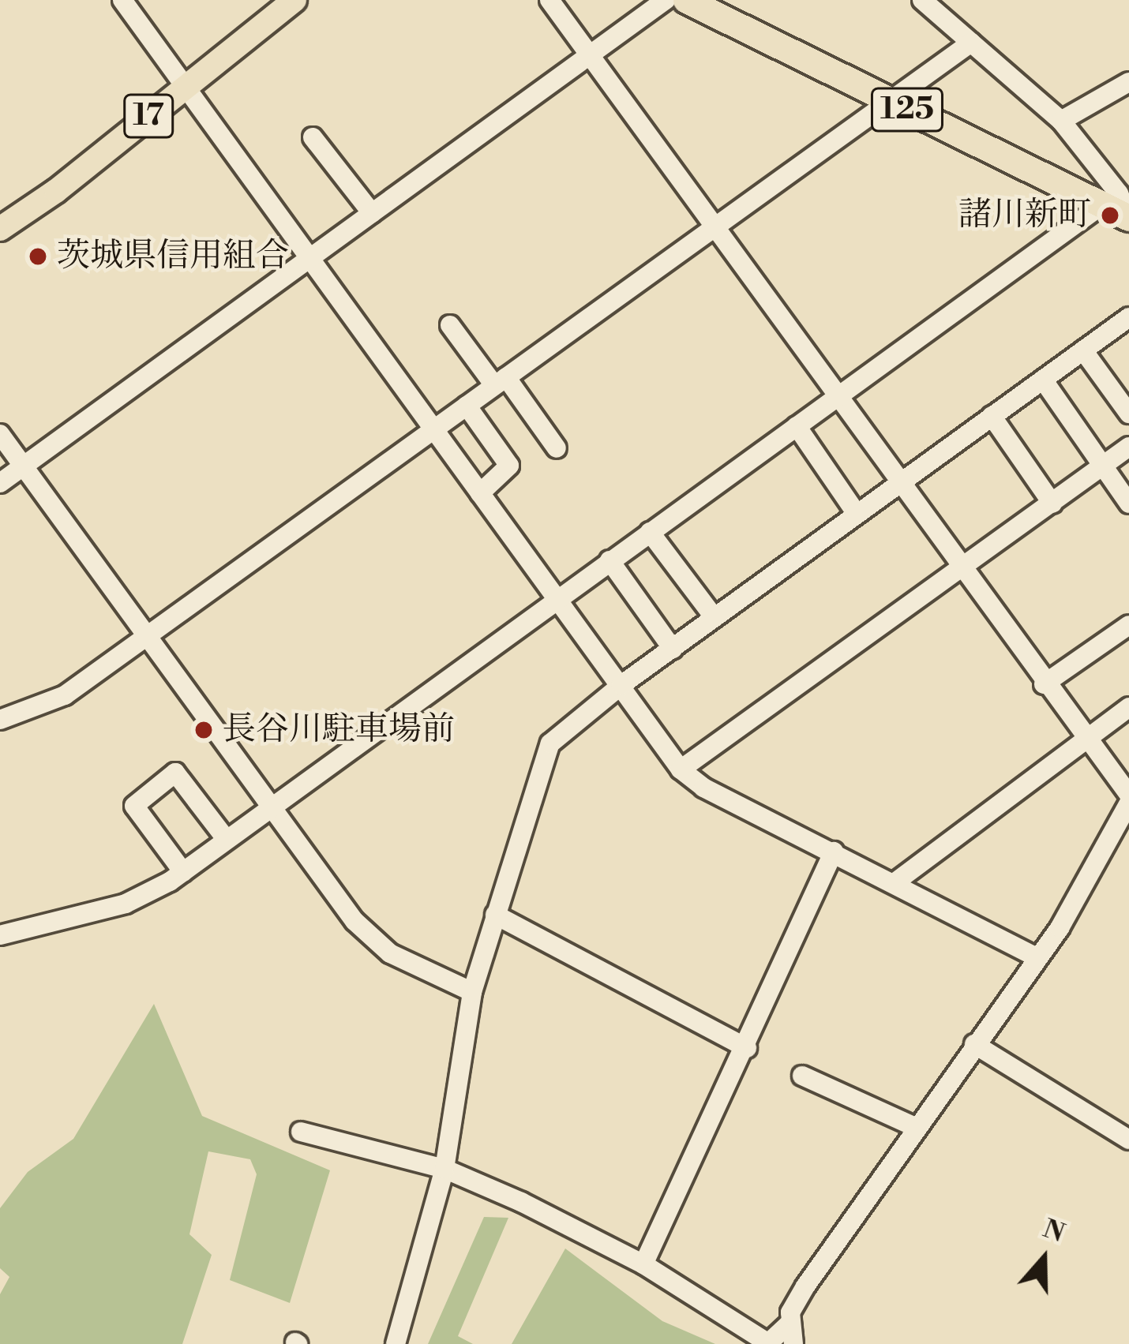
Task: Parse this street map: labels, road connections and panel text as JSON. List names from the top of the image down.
{
  "streets": {
    "highway": ["125"],
    "main road": ["17"]
  },
  "places": ["諸川新町", "茨城県信用組合", "長谷川駐車場前"],
  "north": "top"
}
